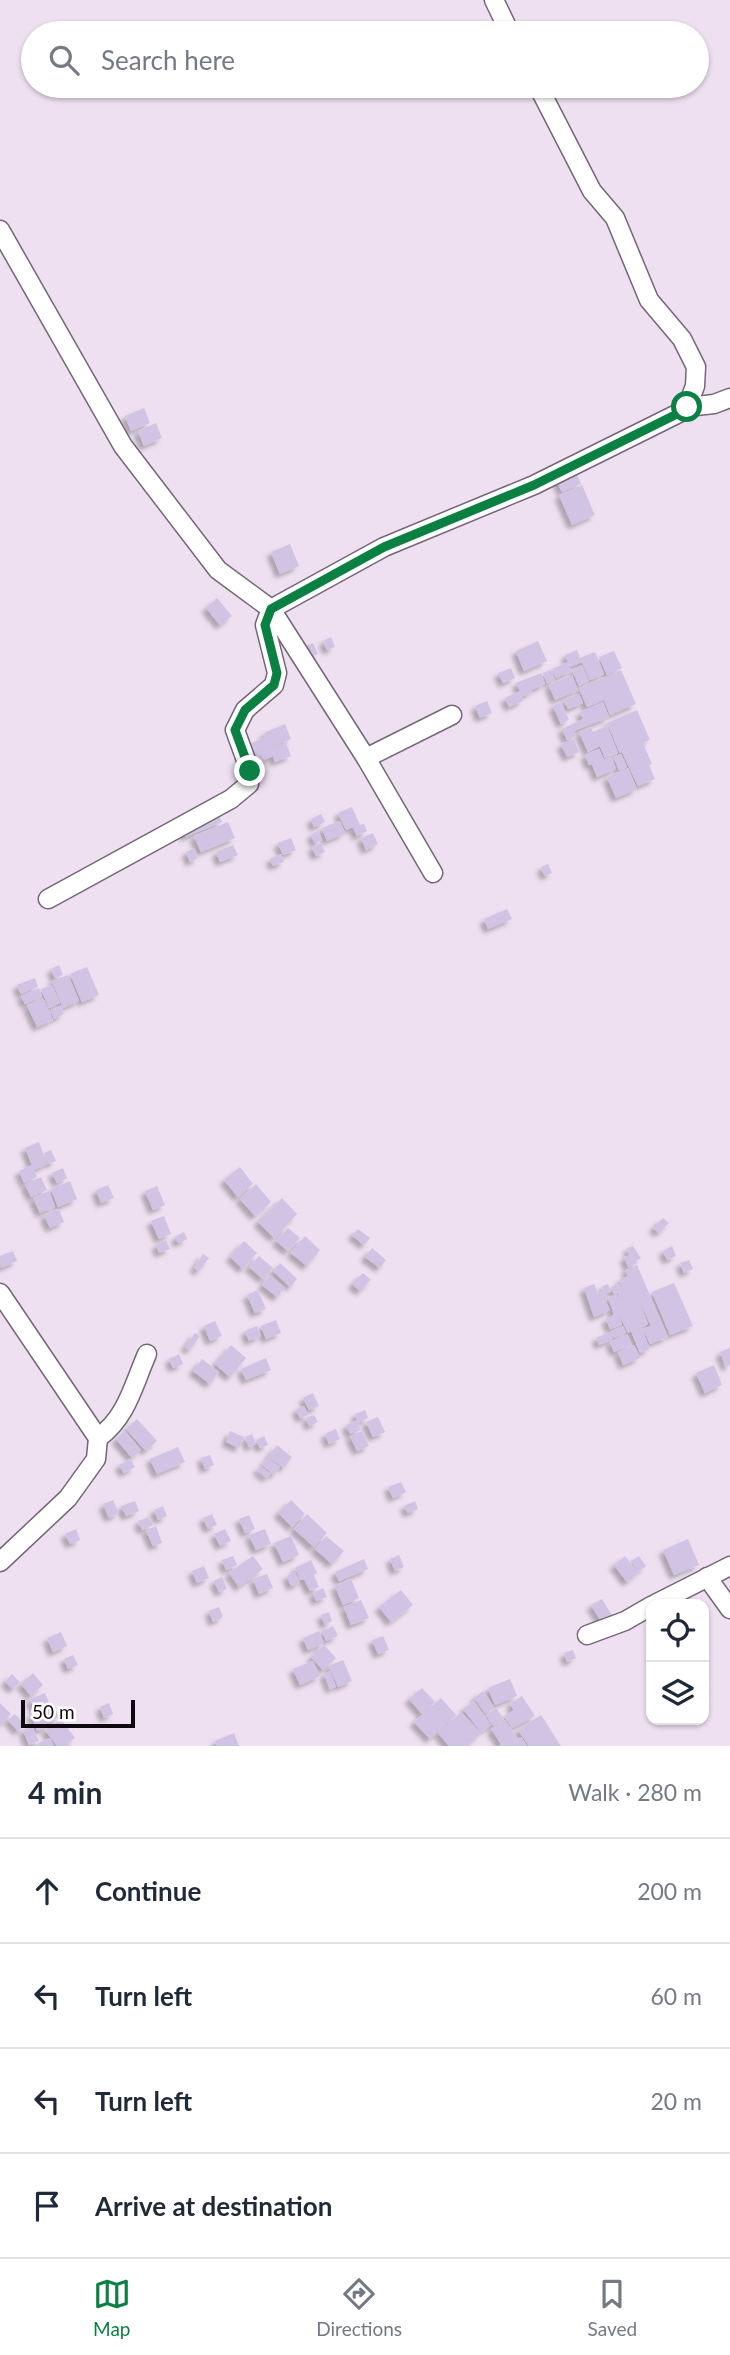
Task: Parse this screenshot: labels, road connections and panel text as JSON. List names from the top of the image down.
{
  "scale_bar": "50 m",
  "page": {
    "search": "Search here",
    "scale": "50 m",
    "heading": ["4 min", "Walk · 280 m"],
    "list": [
      ["Continue", "200 m"],
      ["Turn left", "60 m"],
      ["Turn left", "20 m"],
      "Arrive at destination"
    ],
    "nav": ["Map", "Directions", "Saved"]
  }
}
